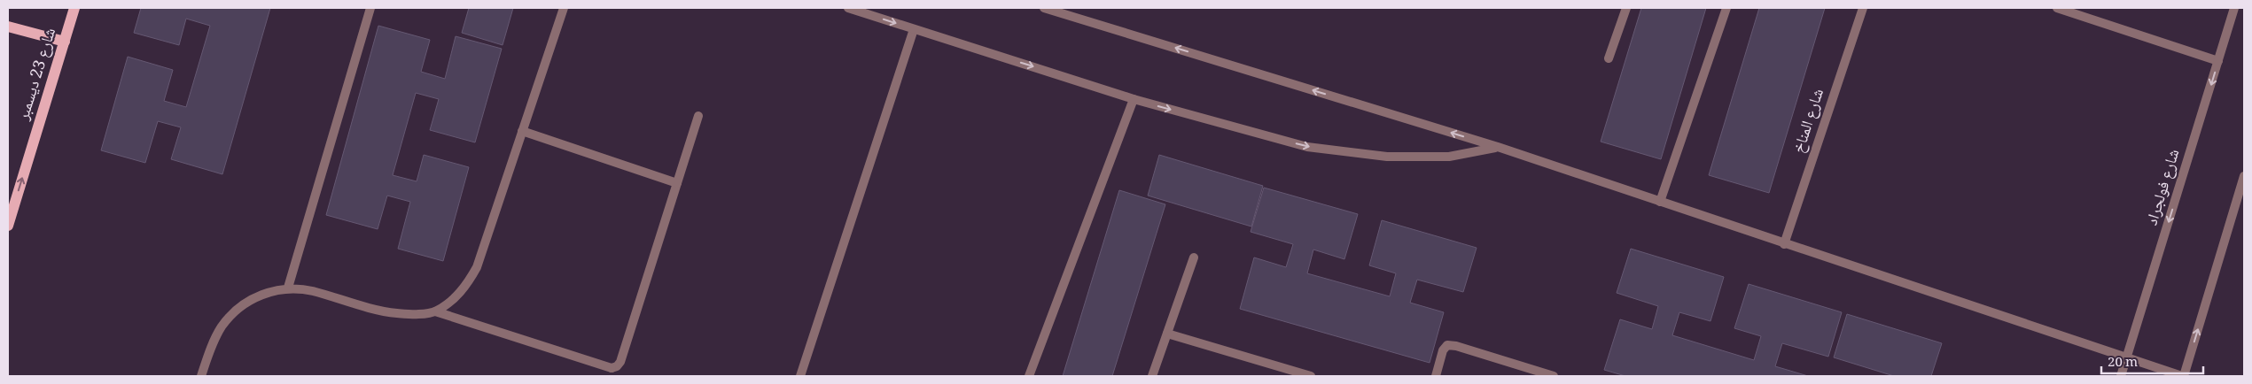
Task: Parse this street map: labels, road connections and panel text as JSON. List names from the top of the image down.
{
  "streets": {
    "main road": ["شارع 23 ديسمبر"],
    "street": ["شارع المناخ", "شارع فولجراد"]
  },
  "one_way": ["شارع 23 ديسمبر"],
  "scale_bar": "20 m"
}
